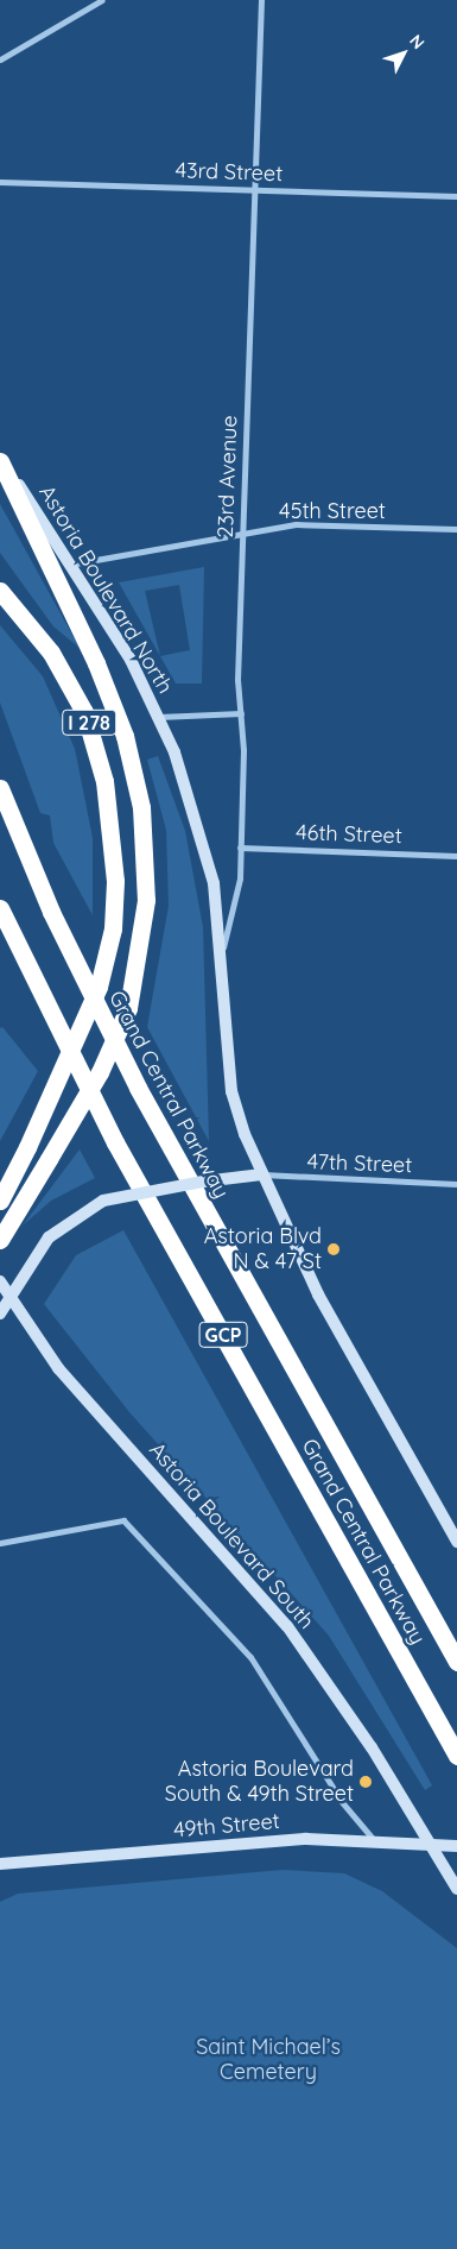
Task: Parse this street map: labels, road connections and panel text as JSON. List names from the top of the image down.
{
  "streets": {
    "highway": ["I 278", "Grand Central Parkway", "GCP"],
    "main road": ["Astoria Boulevard North", "Astoria Boulevard South", "49th Street"],
    "street": [
      "43rd Street",
      "23rd Avenue",
      "45th Street",
      "46th Street",
      "47th Street"
    ]
  },
  "crossings": [
    ["43rd Street", "23rd Avenue"],
    ["23rd Avenue", "45th Street"],
    ["23rd Avenue", "Astoria Boulevard North"],
    ["23rd Avenue", "46th Street"],
    ["45th Street", "Astoria Boulevard North"],
    ["Astoria Boulevard North", "47th Street"],
    ["Astoria Boulevard South", "49th Street"]
  ],
  "parks": ["Saint Michael’s Cemetery"],
  "places": ["Astoria Blvd N & 47 St", "Astoria Boulevard South & 49th Street"],
  "north": "top right"
}
